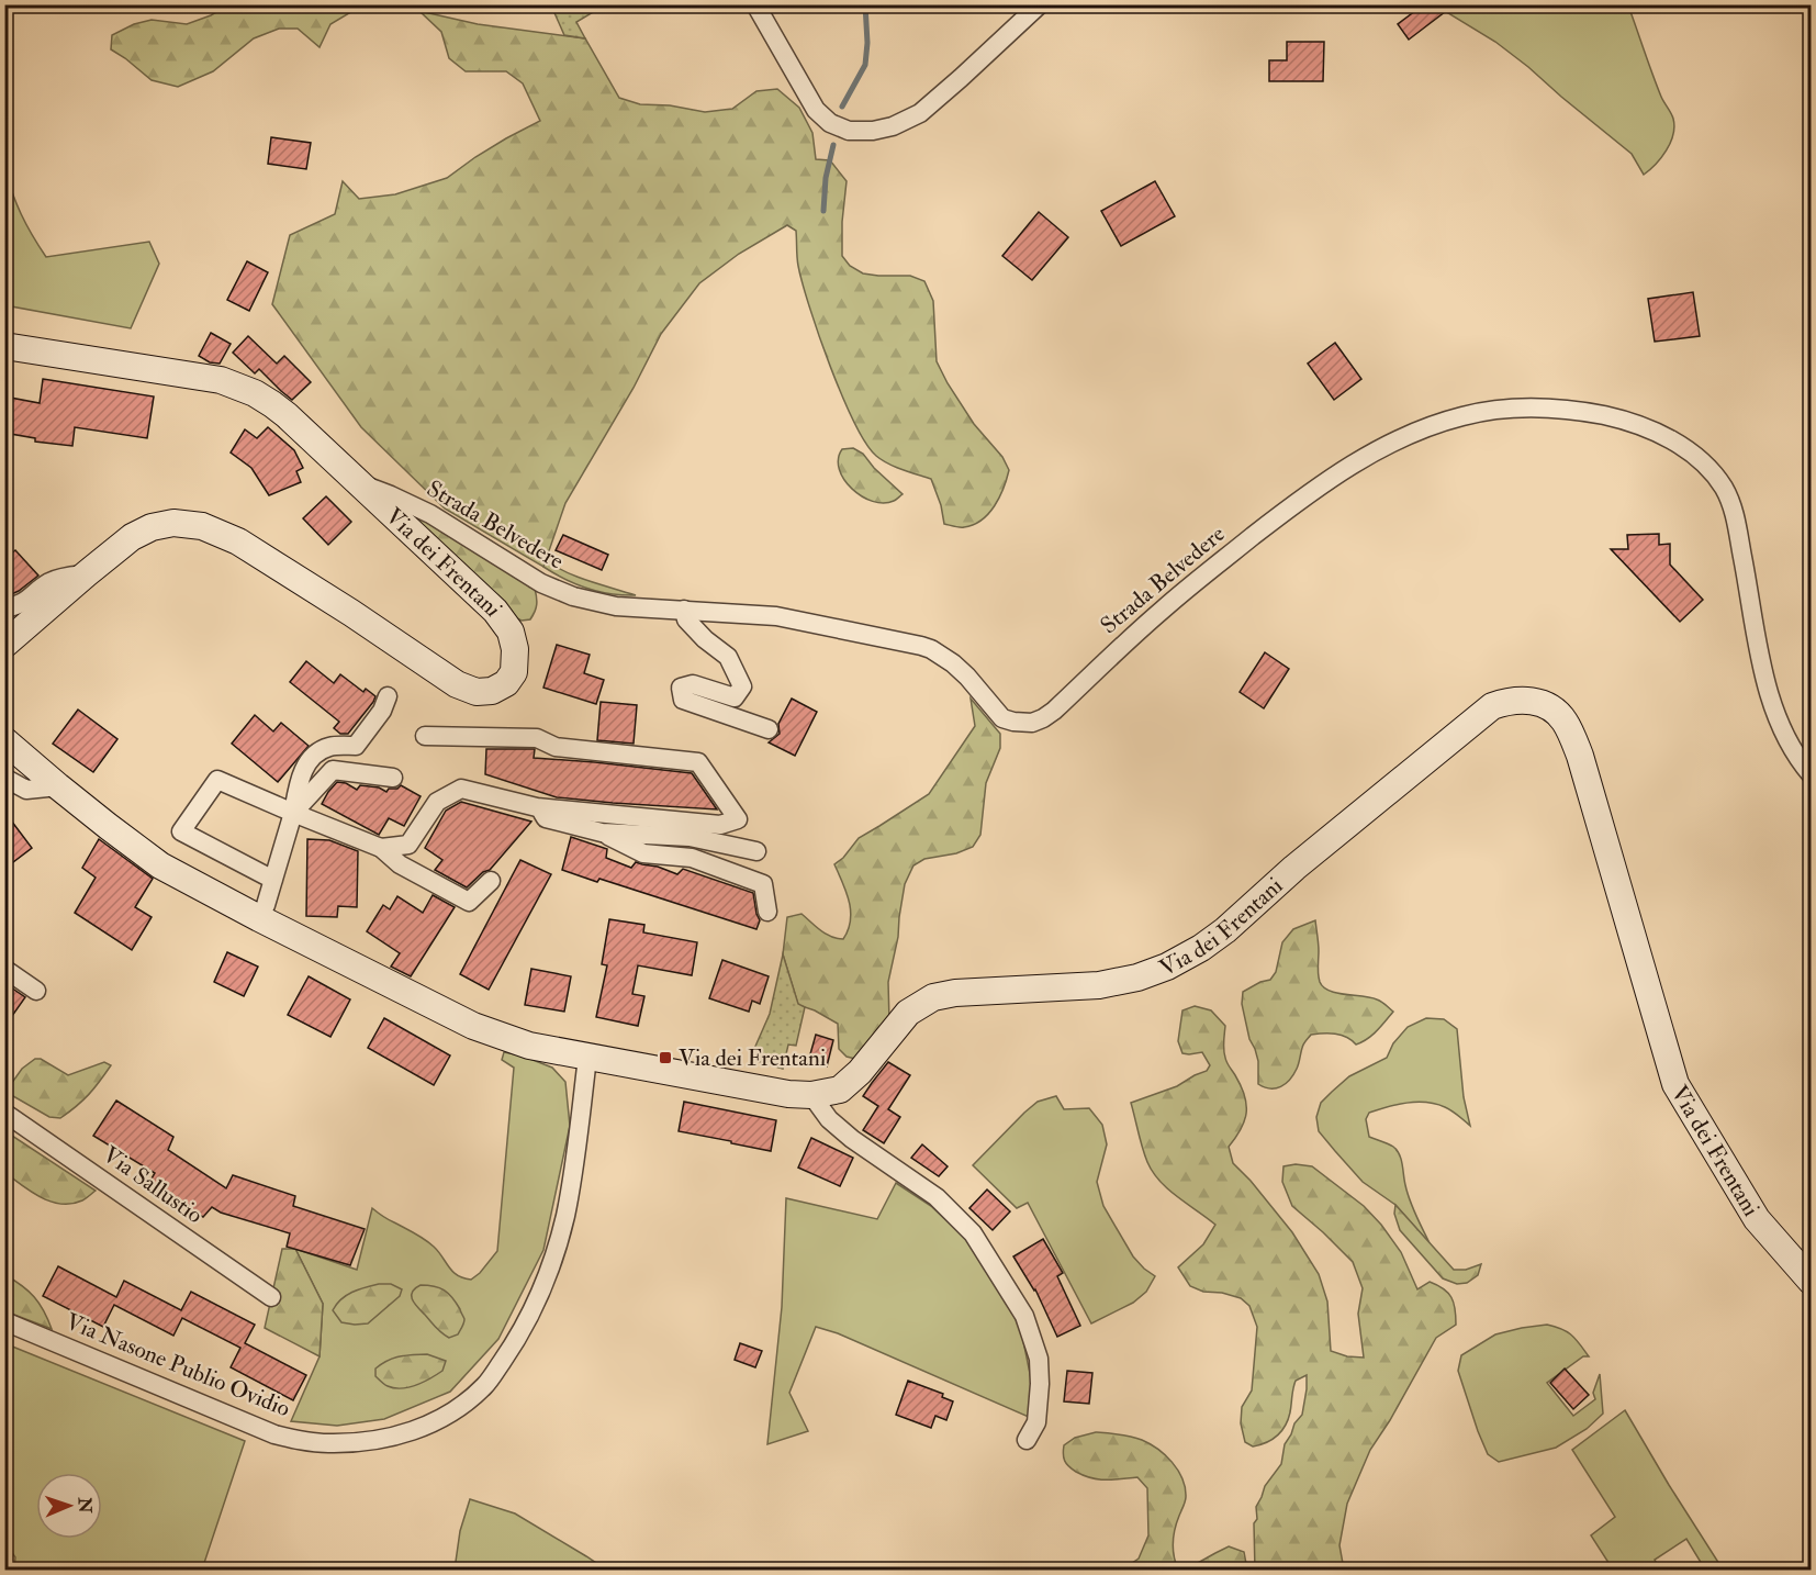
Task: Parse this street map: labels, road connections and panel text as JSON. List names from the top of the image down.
{
  "streets": {
    "main road": ["Via dei Frentani"],
    "street": ["Strada Belvedere", "Via Sallustio", "Via Nasone Publio Ovidio"]
  },
  "crossings": [
    ["Strada Belvedere", "Via dei Frentani"],
    ["Via dei Frentani", "Via Nasone Publio Ovidio"]
  ],
  "places": {
    "transit": ["Via dei Frentani"]
  },
  "north": "right"
}
